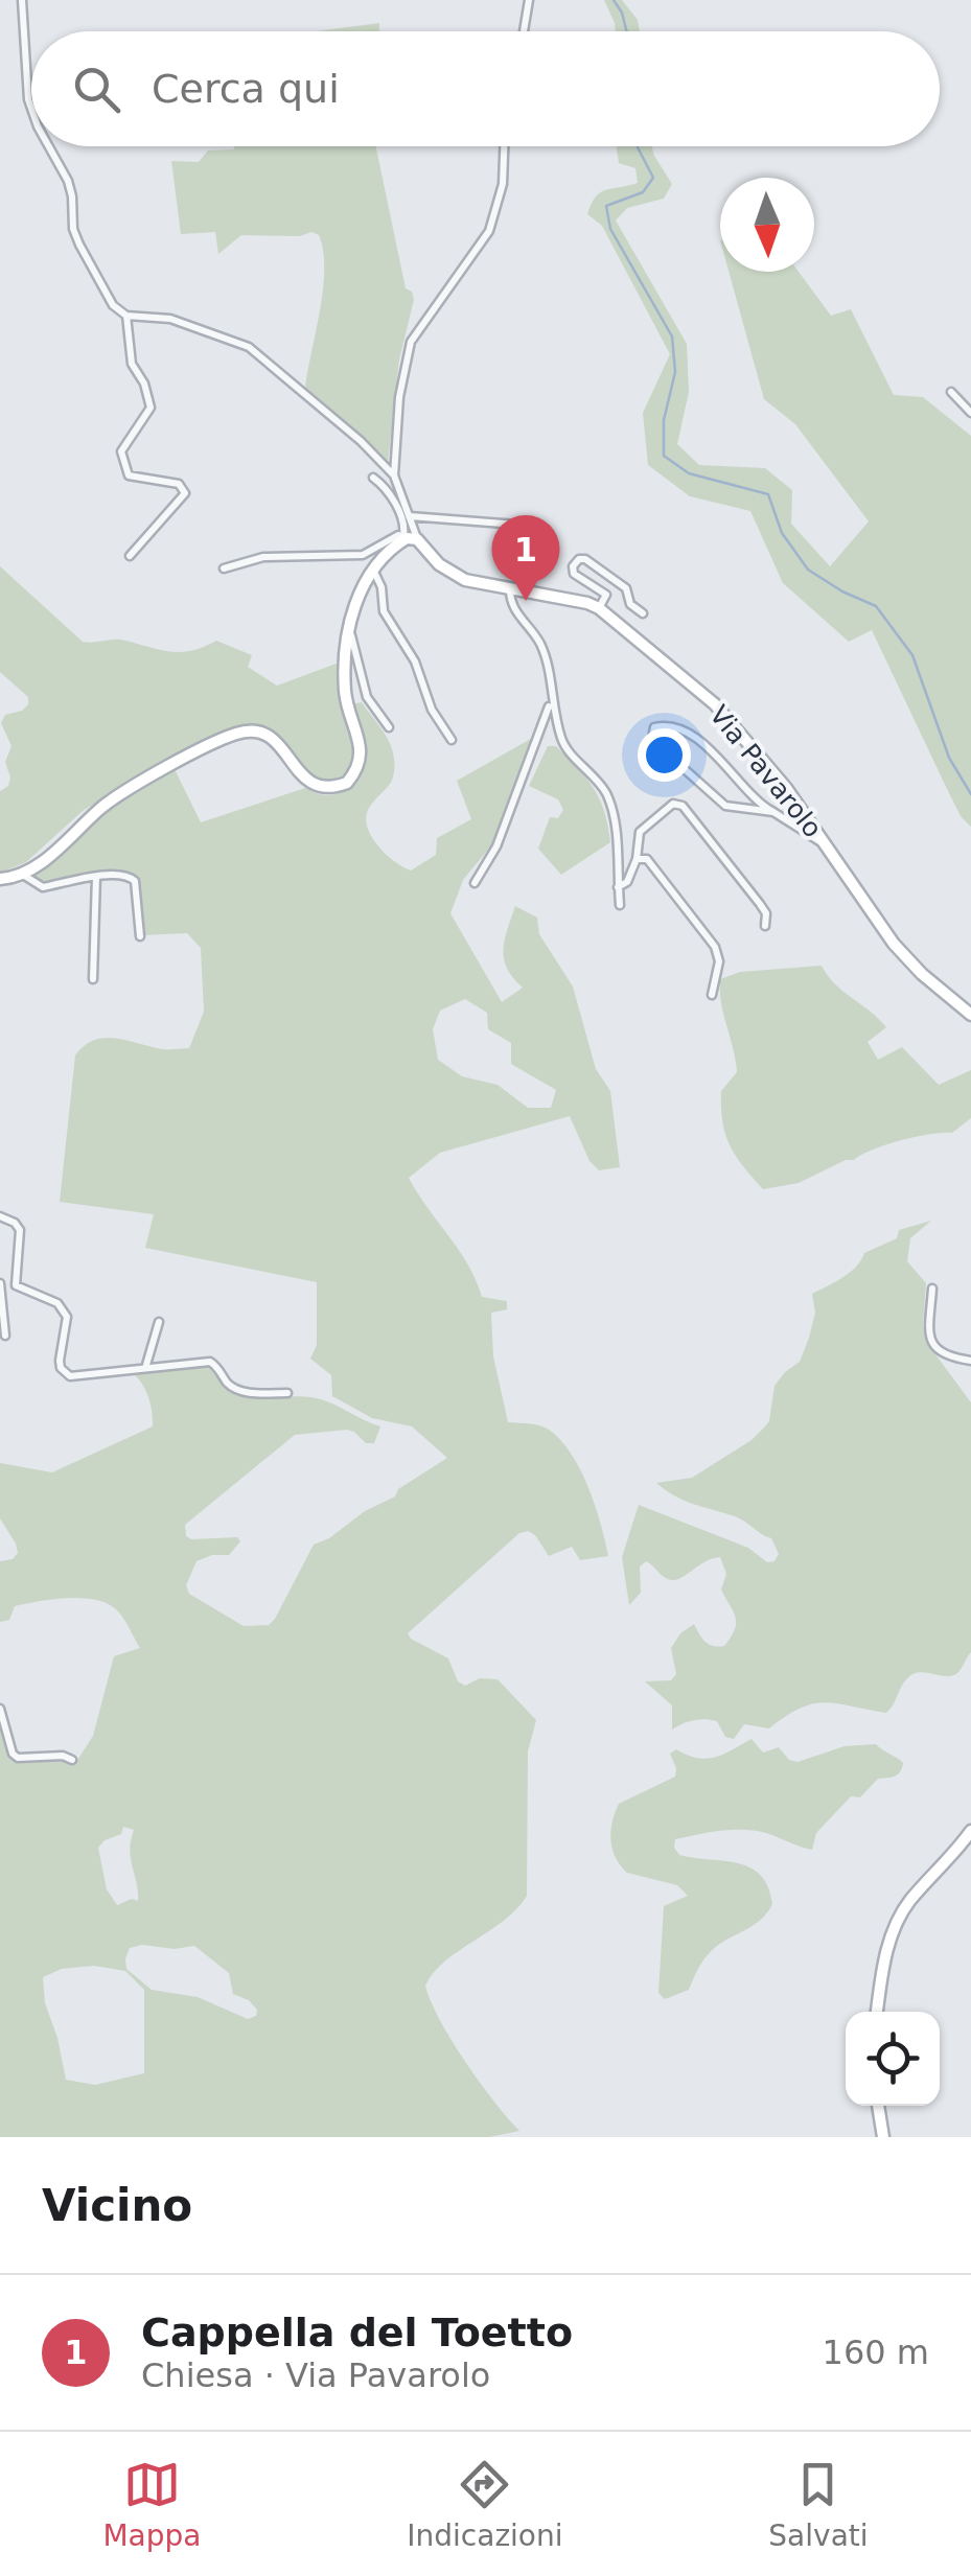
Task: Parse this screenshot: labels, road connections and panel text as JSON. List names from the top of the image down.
{
  "streets": {
    "street": ["Via Pavarolo"]
  },
  "north": "bottom",
  "page": {
    "search": "Cerca qui",
    "pins": "1",
    "heading": "Vicino",
    "list": [
      {
        "mark": "1",
        "name": "Cappella del Toetto",
        "note": "Chiesa · Via Pavarolo",
        "value": "160 m"
      }
    ],
    "nav": ["Mappa", "Indicazioni", "Salvati"]
  }
}
